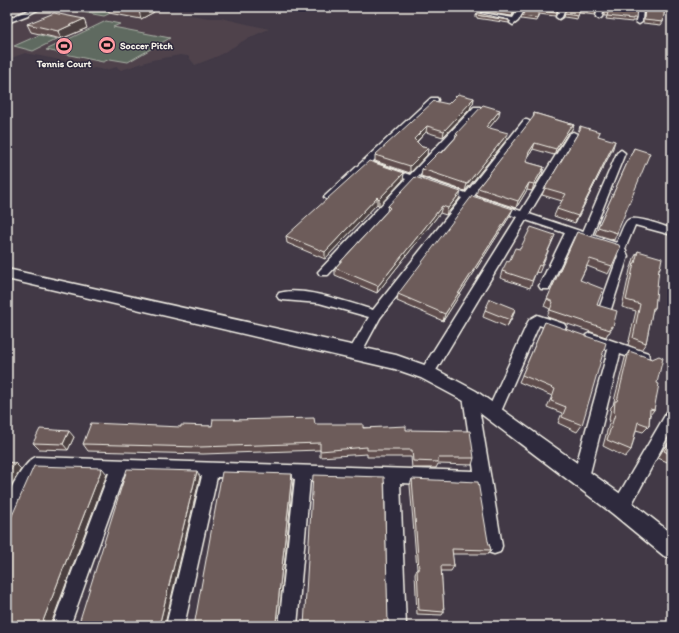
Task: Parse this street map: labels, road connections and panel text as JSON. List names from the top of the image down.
{
  "places": {
    "sports": ["Soccer Pitch", "Tennis Court"]
  }
}
